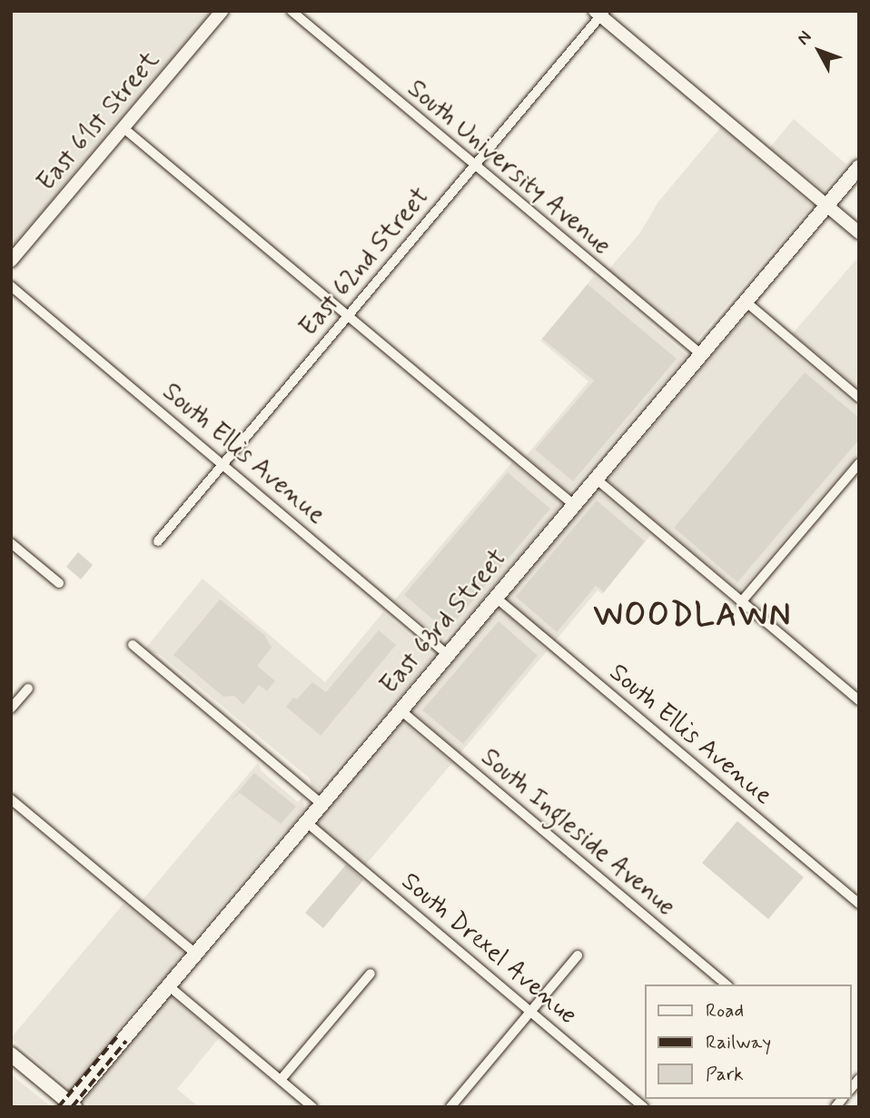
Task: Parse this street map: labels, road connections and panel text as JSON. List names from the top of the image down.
{
  "streets": {
    "main road": ["East 63rd Street"],
    "street": [
      "East 61st Street",
      "South University Avenue",
      "East 62nd Street",
      "South Ellis Avenue",
      "South Ingleside Avenue",
      "South Drexel Avenue"
    ]
  },
  "crossings": [
    ["South University Avenue", "East 62nd Street"],
    ["South University Avenue", "East 63rd Street"],
    ["East 62nd Street", "South Ellis Avenue"],
    ["South Ellis Avenue", "East 63rd Street"],
    ["East 63rd Street", "South Ingleside Avenue"],
    ["East 63rd Street", "South Drexel Avenue"]
  ],
  "districts": ["WOODLAWN"],
  "legend": ["Road", "Railway", "Park"],
  "north": "top left"
}
